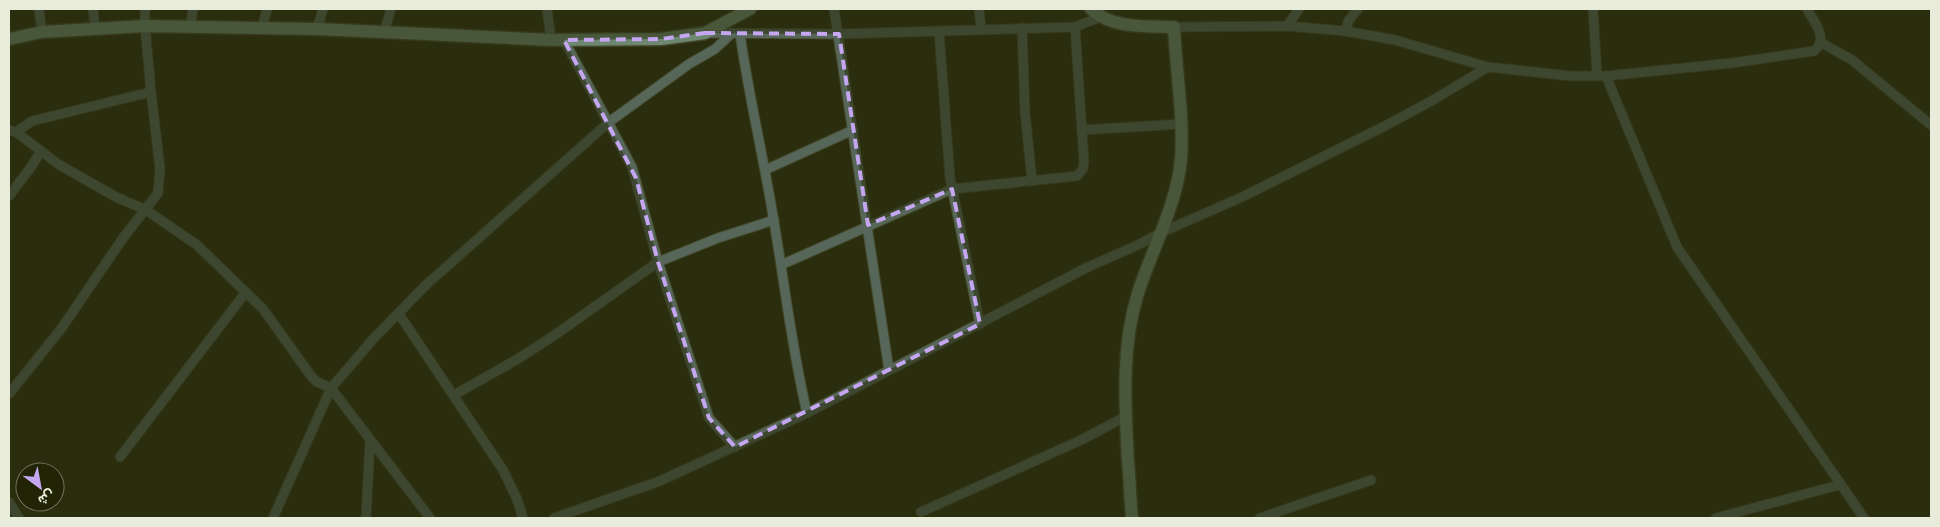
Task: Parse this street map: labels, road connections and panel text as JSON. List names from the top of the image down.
{
  "north": "bottom right"
}
